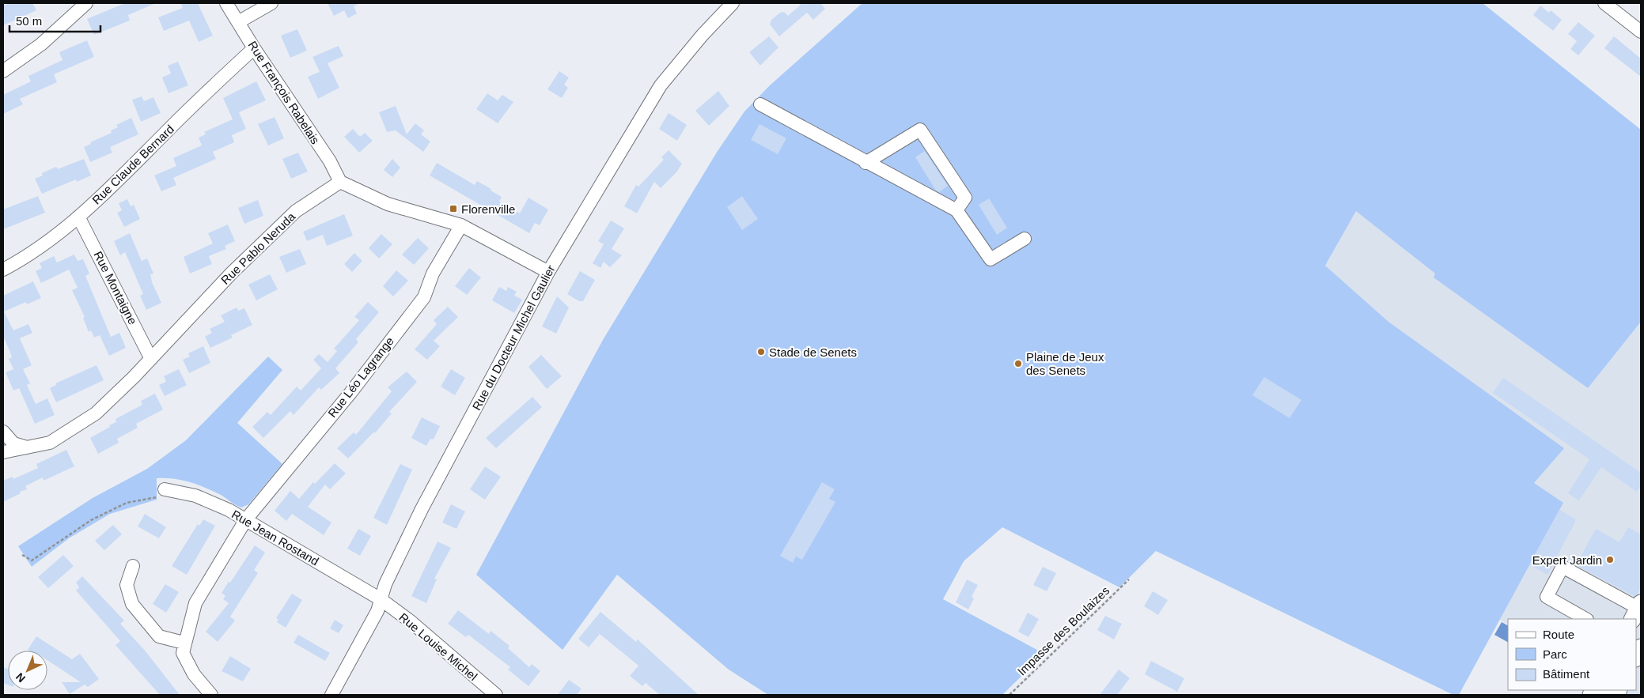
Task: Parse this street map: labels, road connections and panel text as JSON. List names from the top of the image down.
{
  "streets": {
    "street": [
      "Rue François Rabelais",
      "Rue Claude Bernard",
      "Rue Pablo Neruda",
      "Rue Montaigne",
      "Rue du Docteur Michel Gaulier",
      "Rue Léo Lagrange",
      "Rue Jean Rostand",
      "Rue Louise Michel"
    ],
    "path": ["Impasse des Boulaizes"]
  },
  "crossings": [
    ["Rue François Rabelais", "Rue Claude Bernard"],
    ["Rue François Rabelais", "Rue Pablo Neruda"],
    ["Rue Claude Bernard", "Rue Montaigne"],
    ["Rue Pablo Neruda", "Rue Montaigne"],
    ["Rue du Docteur Michel Gaulier", "Rue Jean Rostand"],
    ["Rue du Docteur Michel Gaulier", "Rue Louise Michel"],
    ["Rue Léo Lagrange", "Rue Jean Rostand"],
    ["Rue Jean Rostand", "Rue Louise Michel"]
  ],
  "places": {
    "transit": ["Florenville"],
    "other": ["Stade de Senets", "Plaine de Jeux des Senets", "Expert Jardin"]
  },
  "legend": ["Route", "Parc", "Bâtiment"],
  "scale_bar": "50 m",
  "north": "bottom left"
}
